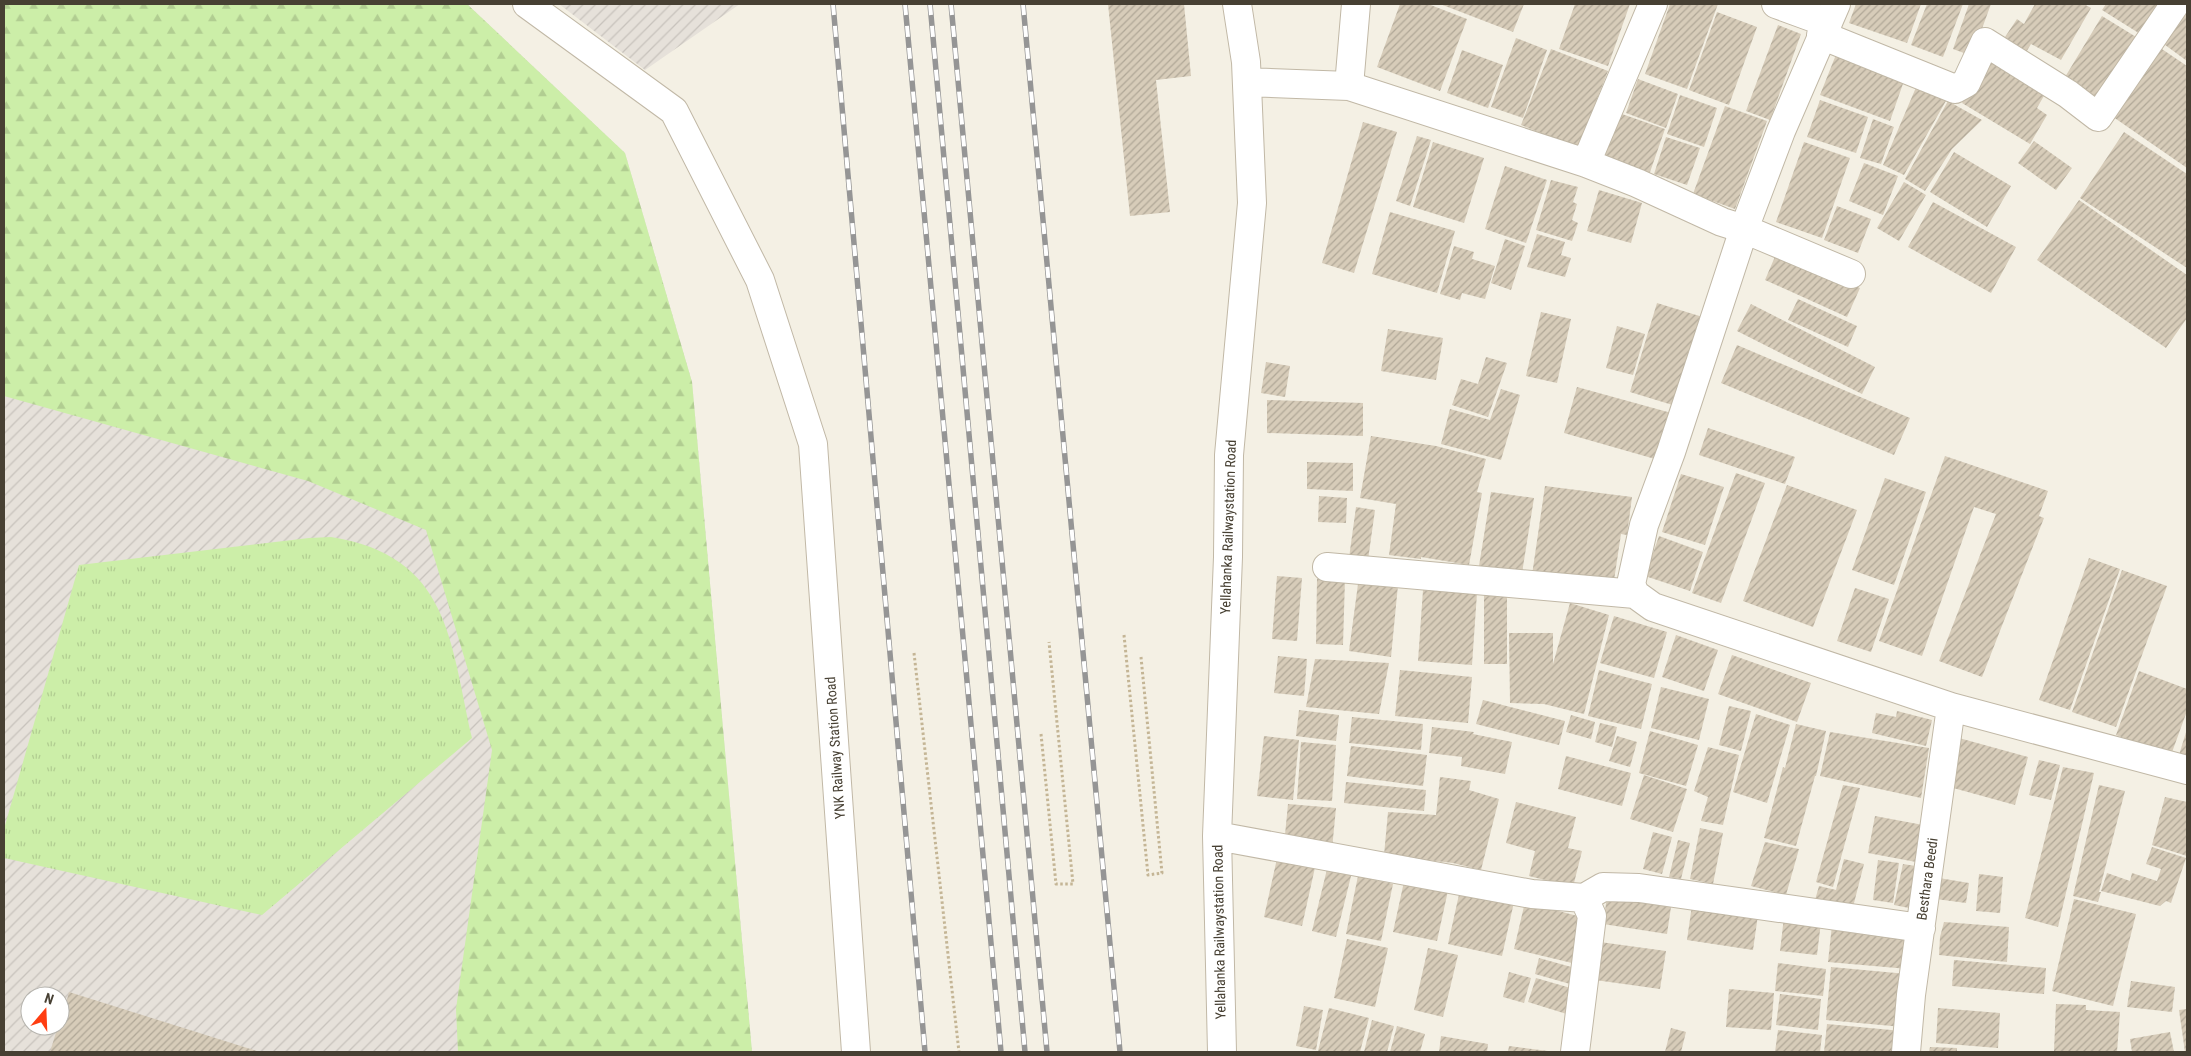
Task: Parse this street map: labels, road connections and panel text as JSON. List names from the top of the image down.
{
  "streets": {
    "street": ["Yellahanka Railwaystation Road", "YNK Railway Station Road", "Besthara Beedi"]
  },
  "north": "top"
}
